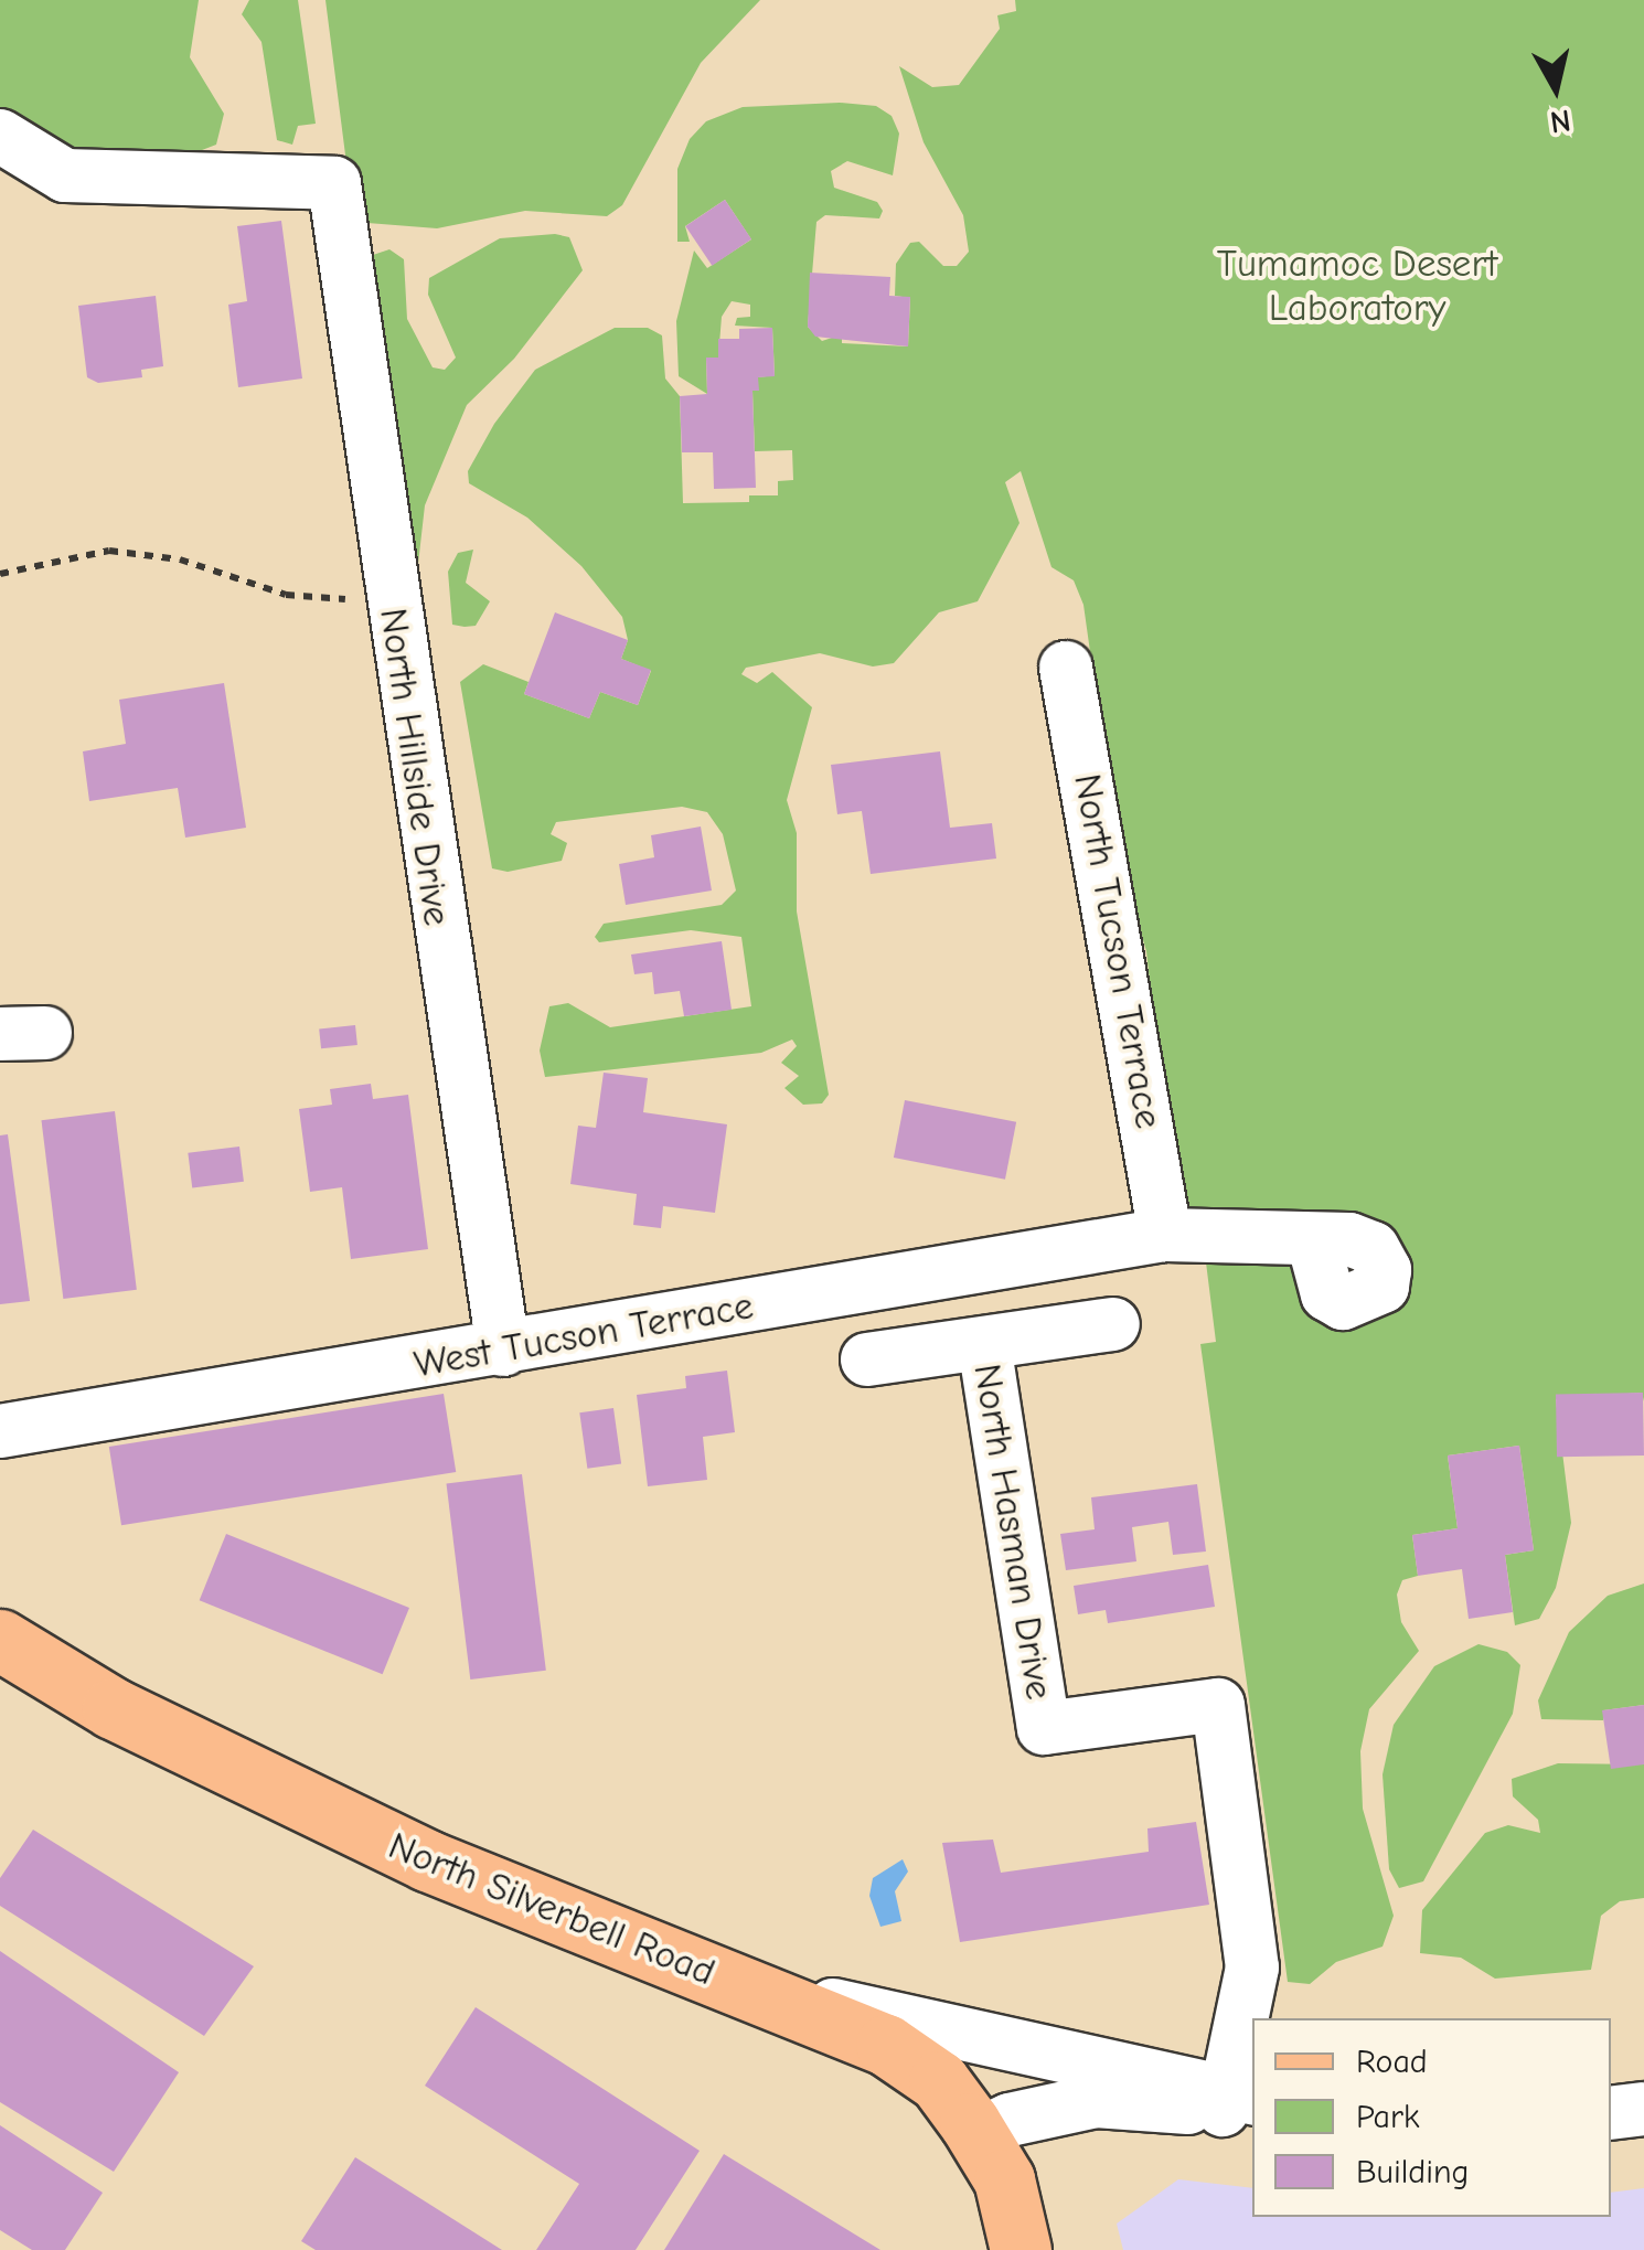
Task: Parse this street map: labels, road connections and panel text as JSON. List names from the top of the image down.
{
  "streets": {
    "main road": ["North Silverbell Road"],
    "street": [
      "North Hillside Drive",
      "North Tucson Terrace",
      "West Tucson Terrace",
      "North Hasman Drive"
    ]
  },
  "crossings": [
    ["North Hillside Drive", "West Tucson Terrace"],
    ["North Tucson Terrace", "West Tucson Terrace"]
  ],
  "parks": ["Tumamoc Desert Laboratory"],
  "legend": ["Road", "Park", "Building"],
  "north": "bottom"
}
